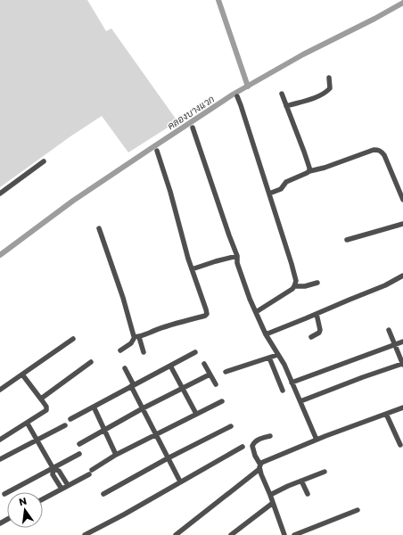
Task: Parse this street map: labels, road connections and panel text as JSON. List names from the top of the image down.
{
  "water": ["คลองบางแวก"],
  "north": "top"
}
